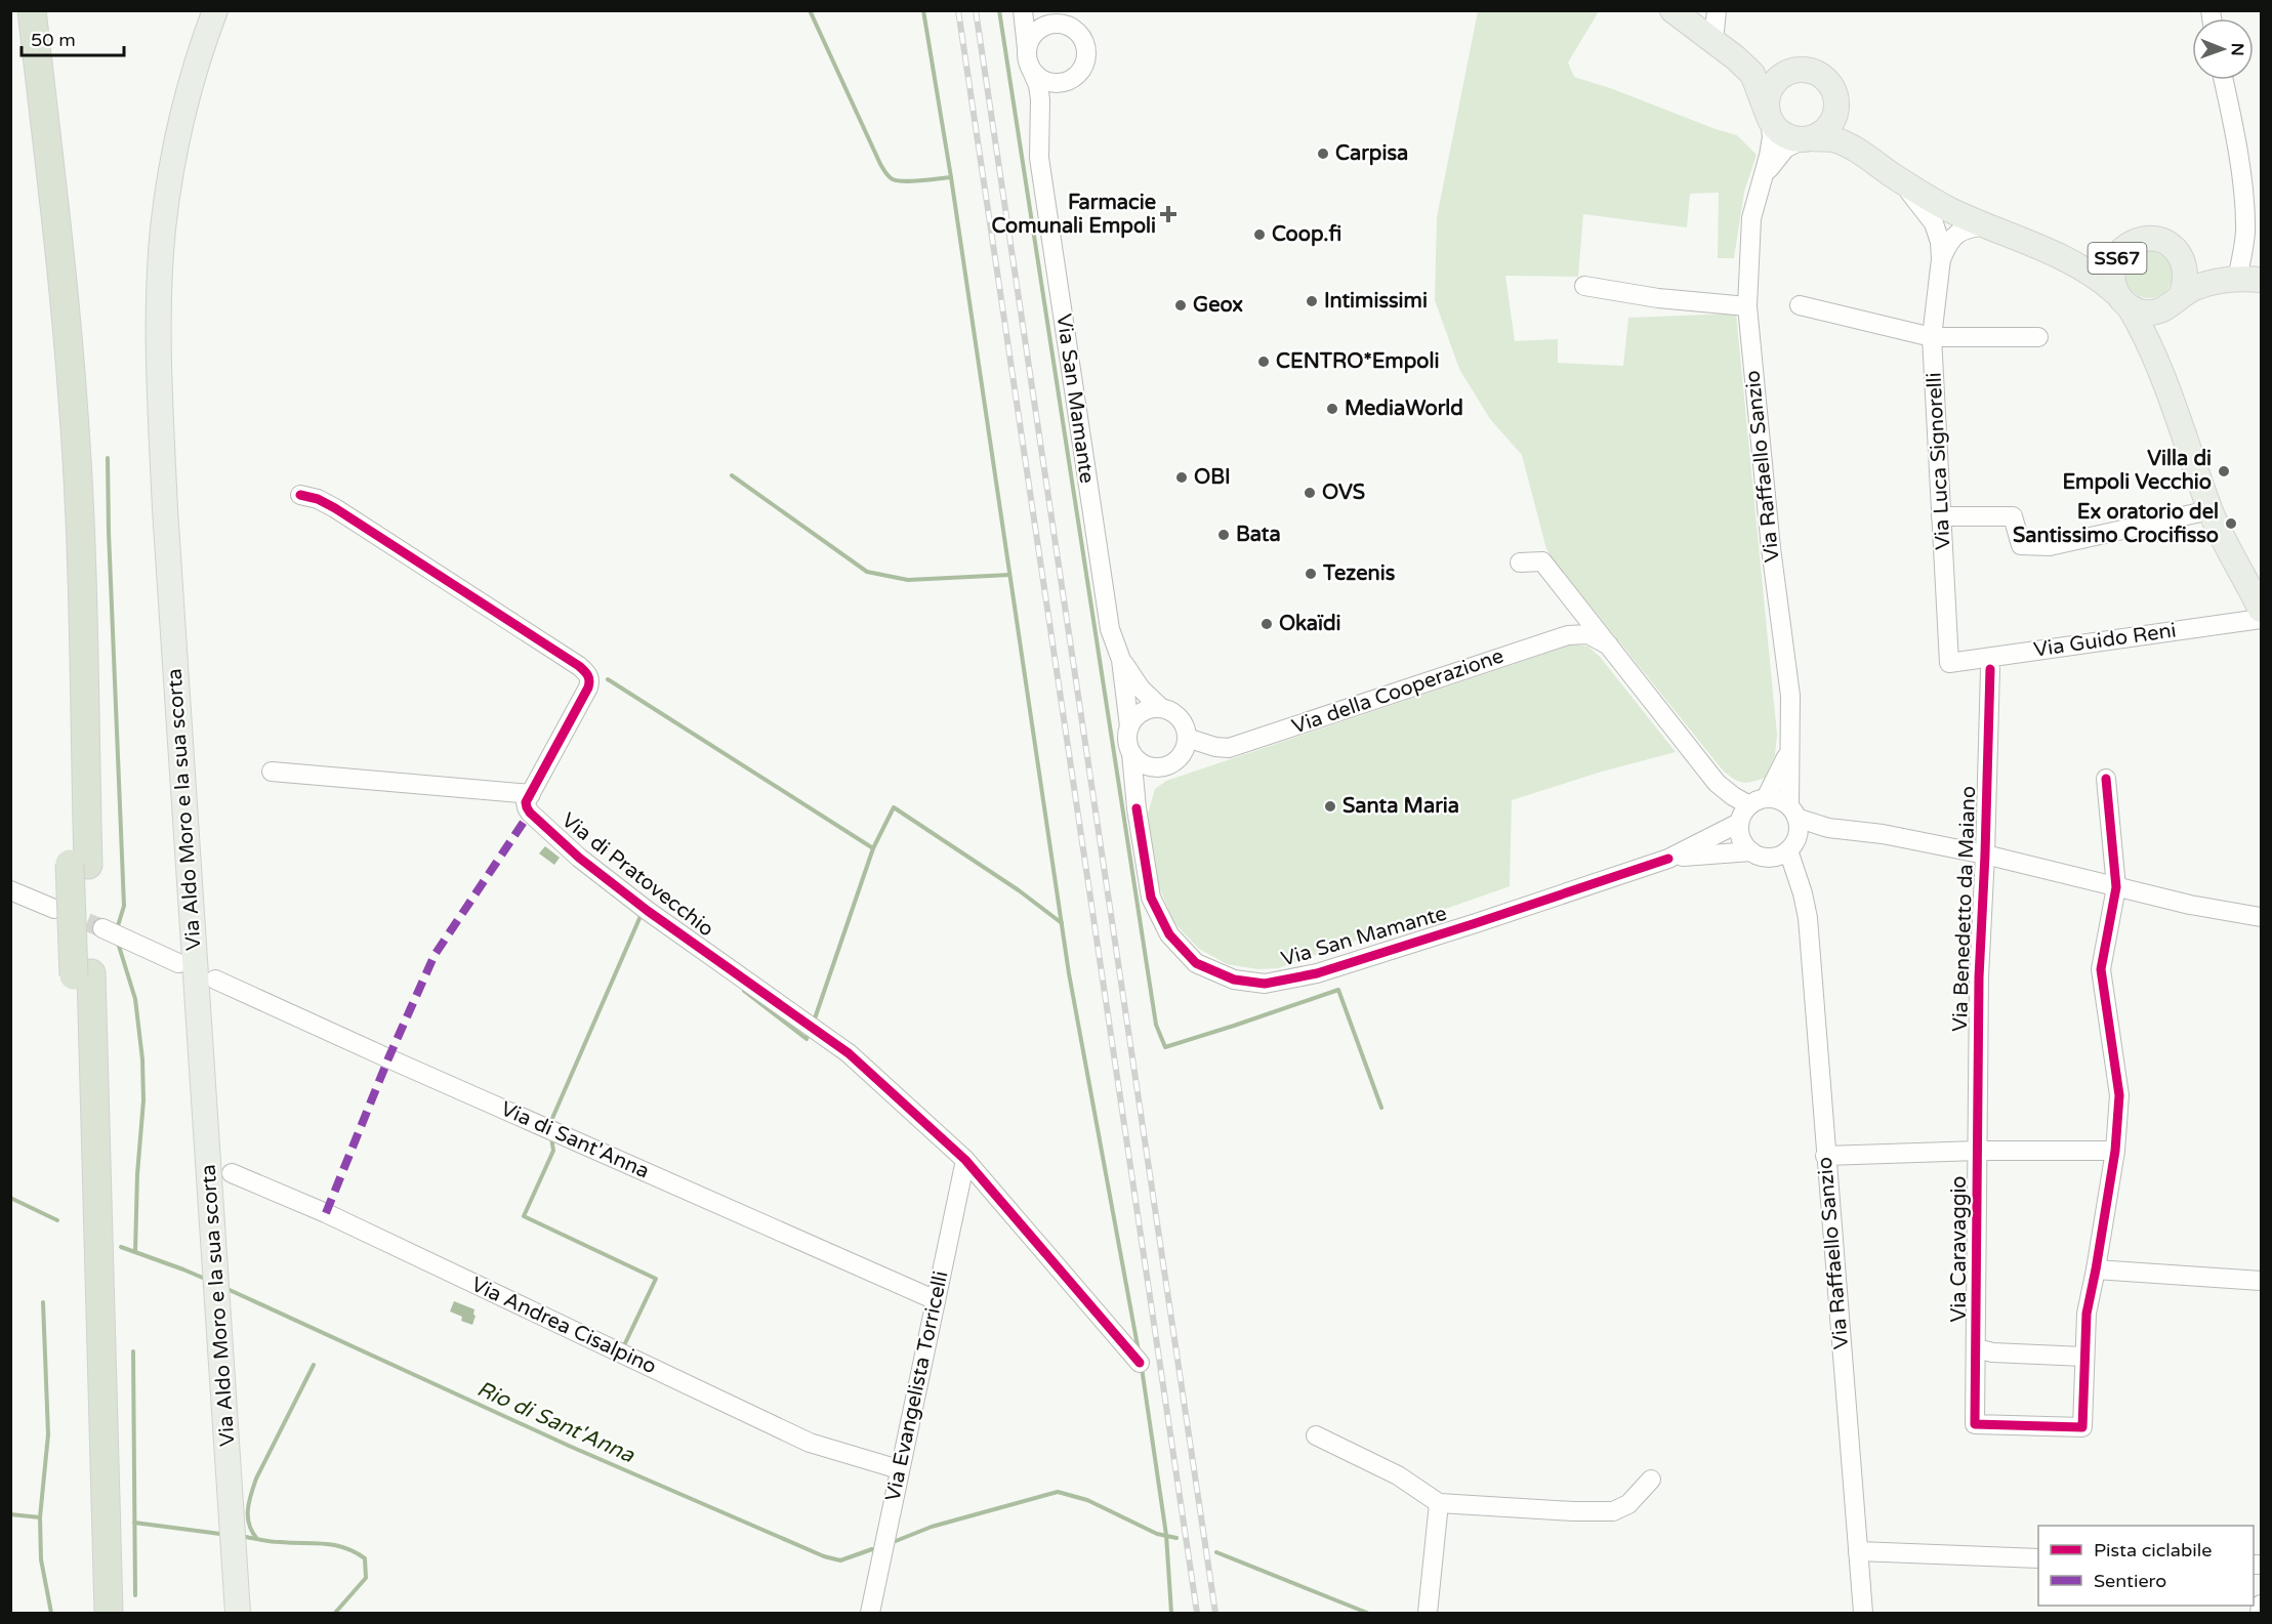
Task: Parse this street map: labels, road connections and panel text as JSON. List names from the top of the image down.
{
  "streets": {
    "main road": ["SS67", "Via Aldo Moro e la sua scorta"],
    "street": [
      "Via San Mamante",
      "Via Luca Signorelli",
      "Via Raffaello Sanzio",
      "Via Guido Reni",
      "Via della Cooperazione",
      "Via di Pratovecchio",
      "Via Benedetto da Maiano",
      "Via di Sant'Anna",
      "Via Caravaggio",
      "Via Andrea Cisalpino",
      "Via Evangelista Torricelli"
    ]
  },
  "crossings": [
    ["SS67", "Via Raffaello Sanzio"],
    ["Via San Mamante", "Via Raffaello Sanzio"],
    ["Via San Mamante", "Via della Cooperazione"],
    ["Via Luca Signorelli", "Via Guido Reni"],
    ["Via di Pratovecchio", "Via Evangelista Torricelli"],
    ["Via Benedetto da Maiano", "Via Caravaggio"],
    ["Via di Sant'Anna", "Via Evangelista Torricelli"],
    ["Via Andrea Cisalpino", "Via Evangelista Torricelli"]
  ],
  "water": ["Rio di Sant'Anna"],
  "places": {
    "other": [
      "Carpisa",
      "Coop.fi",
      "Intimissimi",
      "Geox",
      "CENTRO*Empoli",
      "MediaWorld",
      "Villa di Empoli Vecchio",
      "OBI",
      "OVS",
      "Ex oratorio del Santissimo Crocifisso",
      "Bata",
      "Tezenis",
      "Okaïdi",
      "Santa Maria"
    ],
    "health": ["Farmacie Comunali Empoli"]
  },
  "legend": ["Pista ciclabile", "Sentiero"],
  "scale_bar": "50 m",
  "north": "right"
}
